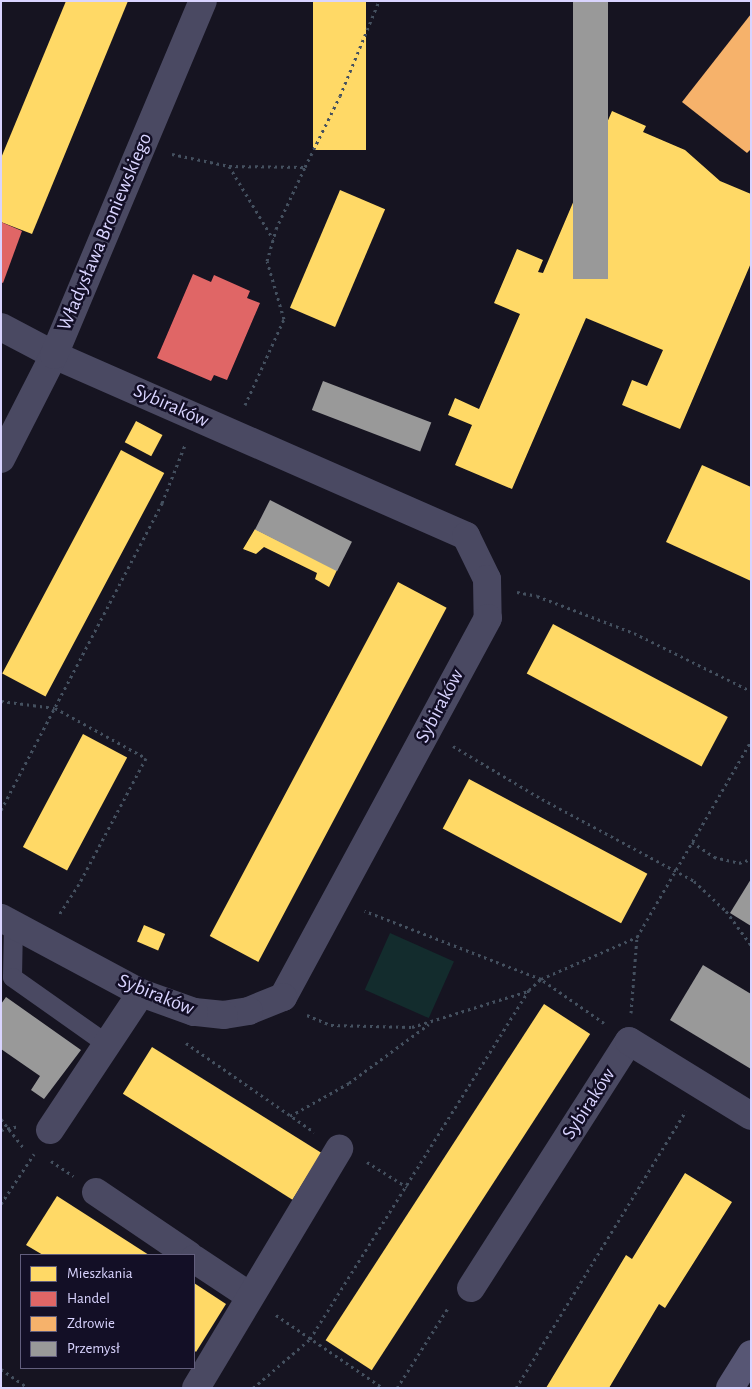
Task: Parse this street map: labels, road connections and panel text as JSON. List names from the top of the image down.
{
  "streets": {
    "street": ["Władysława Broniewskiego", "Sybiraków"]
  },
  "crossings": [
    ["Władysława Broniewskiego", "Sybiraków"]
  ],
  "legend": [
    "Mieszkania",
    "Handel",
    "Zdrowie",
    "Przemysł"
  ]
}
